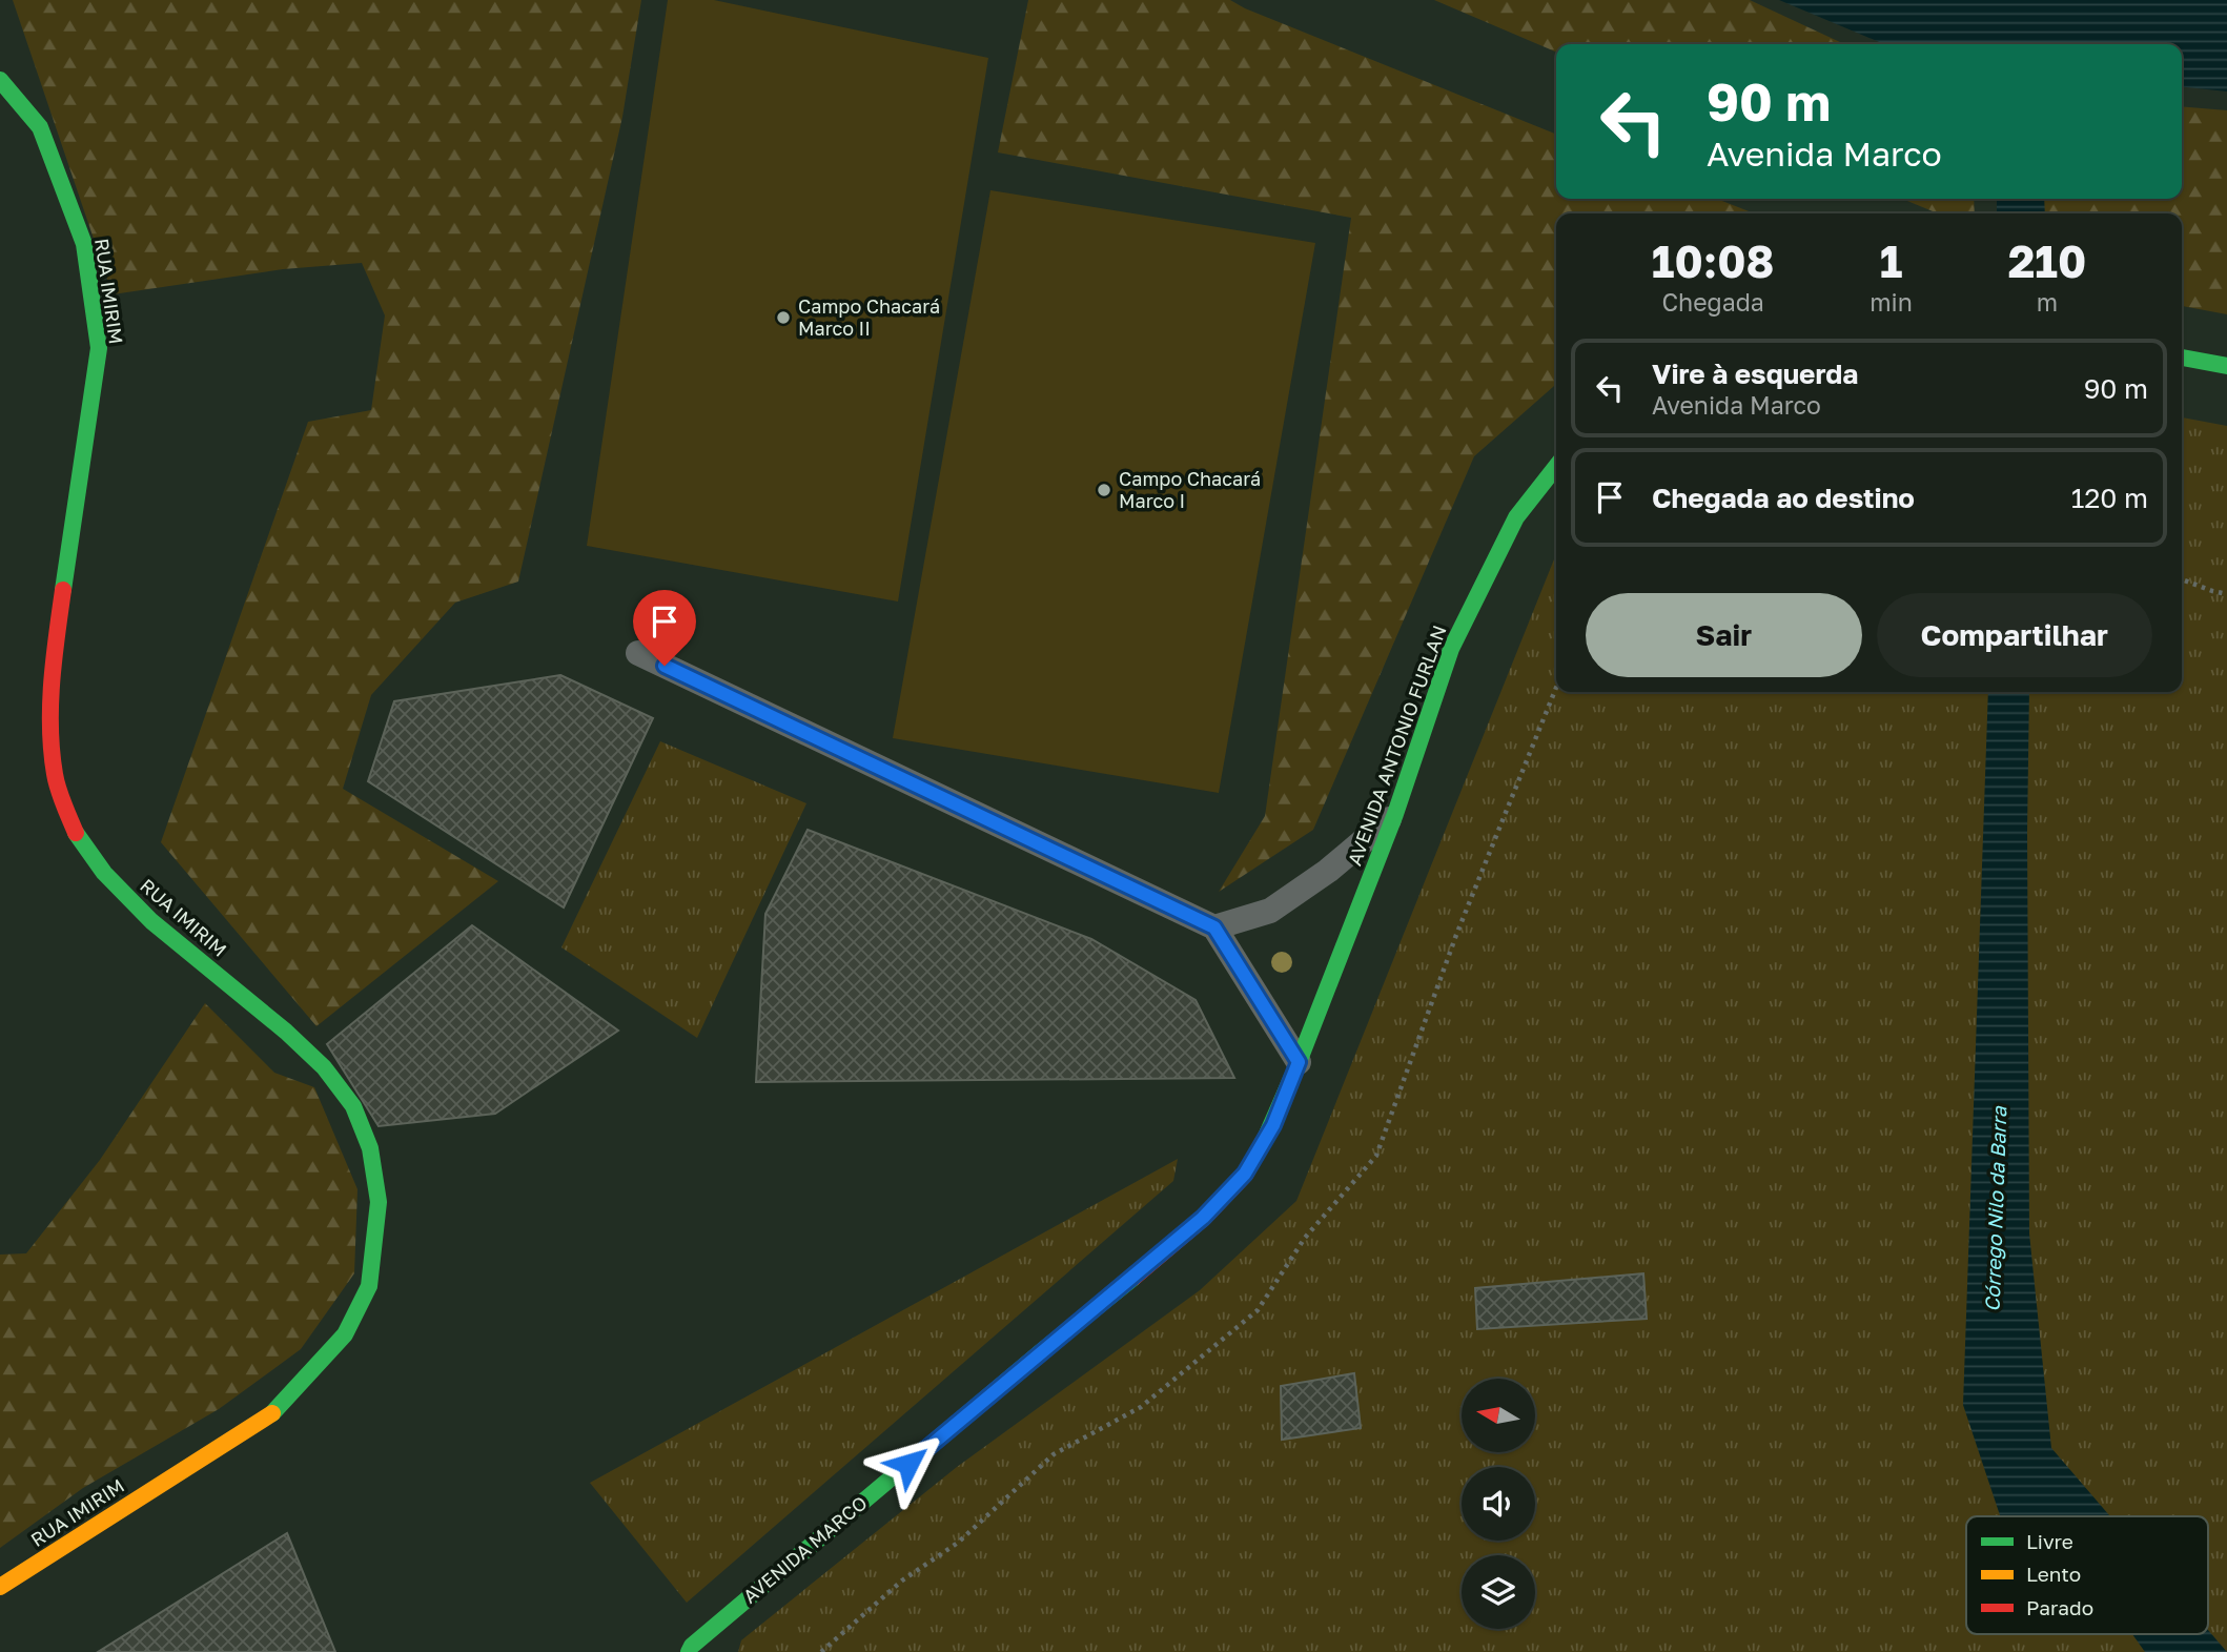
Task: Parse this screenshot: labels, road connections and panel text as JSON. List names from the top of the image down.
{
  "streets": {
    "street": ["RUA IMIRIM", "AVENIDA ANTONIO FURLAN", "AVENIDA MARCO"]
  },
  "crossings": [
    ["AVENIDA ANTONIO FURLAN", "AVENIDA MARCO"]
  ],
  "water": ["Córrego Nilo da Barra"],
  "places": ["Campo Chacará Marco II", "Campo Chacará Marco I"],
  "legend": ["Livre", "Lento", "Parado"],
  "north": "left",
  "page": {
    "turn": ["90 m", "Avenida Marco"],
    "eta": [
      "10:08",
      "Chegada",
      "1",
      "min",
      "210",
      "m"
    ],
    "list": [
      {
        "name": "Vire à esquerda",
        "note": "Avenida Marco",
        "value": "90 m"
      },
      {
        "name": "Chegada ao destino",
        "value": "120 m"
      }
    ],
    "buttons": ["Sair", "Compartilhar"]
  }
}
